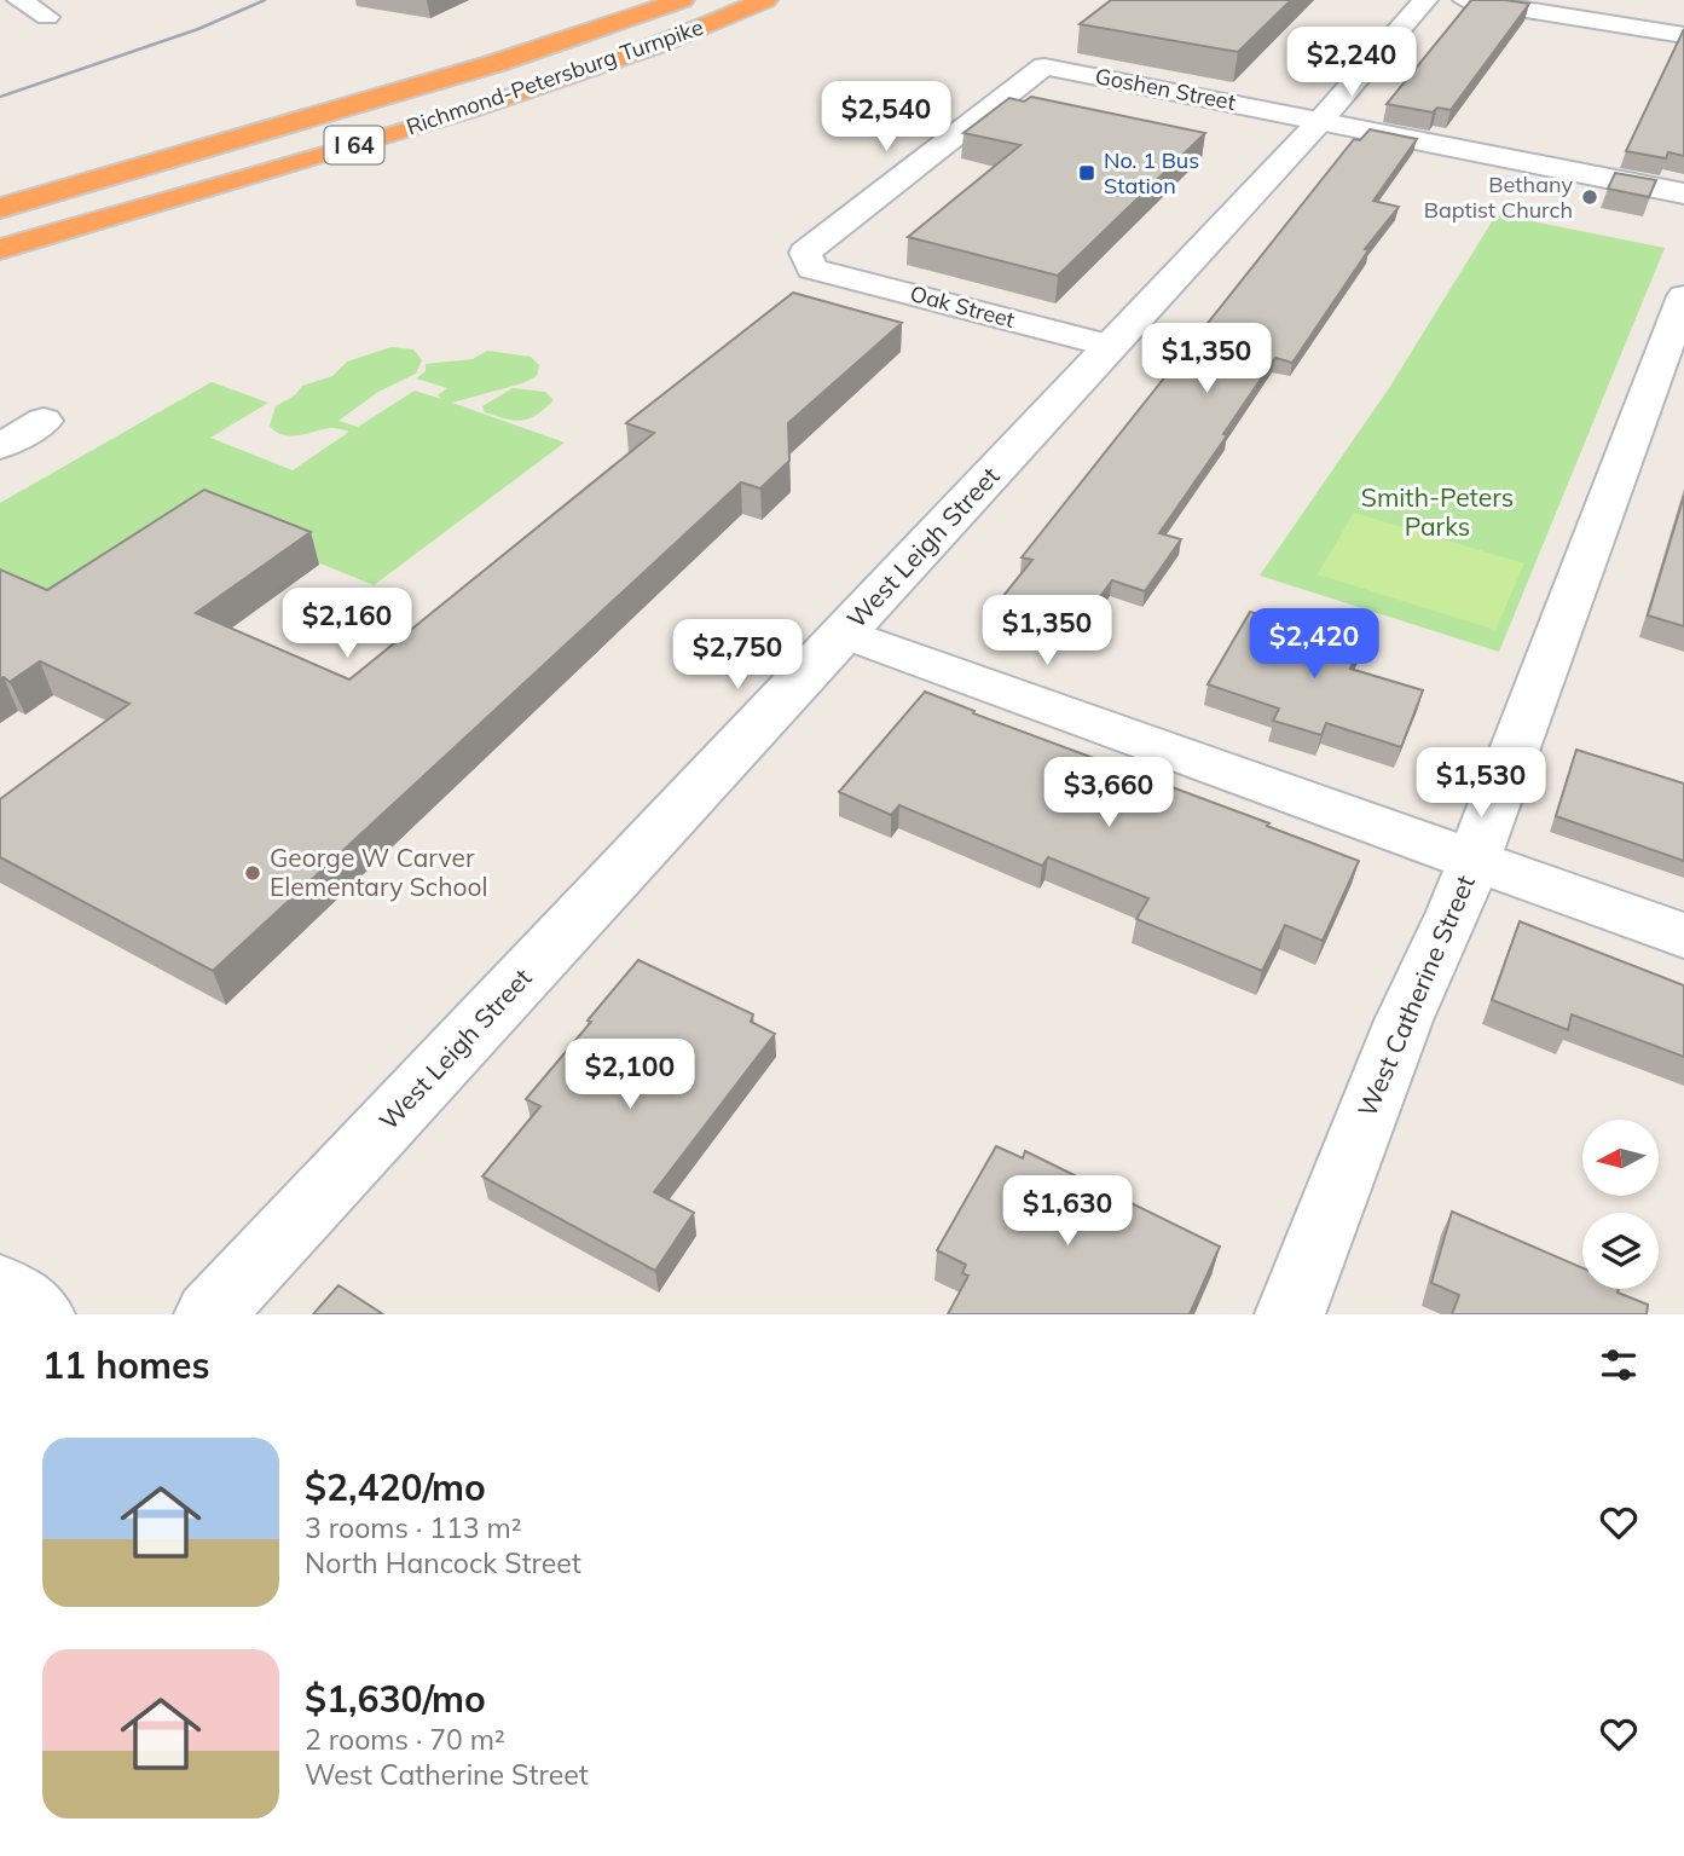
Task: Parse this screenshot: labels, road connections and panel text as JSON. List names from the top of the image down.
{
  "streets": {
    "highway": ["Richmond-Petersburg Turnpike", "I 64"],
    "street": [
      "Goshen Street",
      "Oak Street",
      "West Leigh Street",
      "West Catherine Street"
    ]
  },
  "crossings": [
    ["Goshen Street", "Oak Street"],
    ["Goshen Street", "West Leigh Street"],
    ["Oak Street", "West Leigh Street"]
  ],
  "parks": ["Smith-Peters Parks"],
  "places": {
    "transit": ["No. 1 Bus Station"],
    "other": ["Bethany Baptist Church", "George W Carver Elementary School"]
  },
  "north": "left",
  "page": {
    "price": [
      "$2,240",
      "$2,540",
      "$1,350",
      "$2,160",
      "$1,350",
      "$2,420",
      "$2,750",
      "$1,530",
      "$3,660",
      "$2,100",
      "$1,630"
    ],
    "heading": "11 homes",
    "list": [
      {
        "name": "$2,420/mo",
        "note": "3 rooms · 113 m² · North Hancock Street"
      },
      {
        "name": "$1,630/mo",
        "note": "2 rooms · 70 m² · West Catherine Street"
      }
    ]
  }
}
